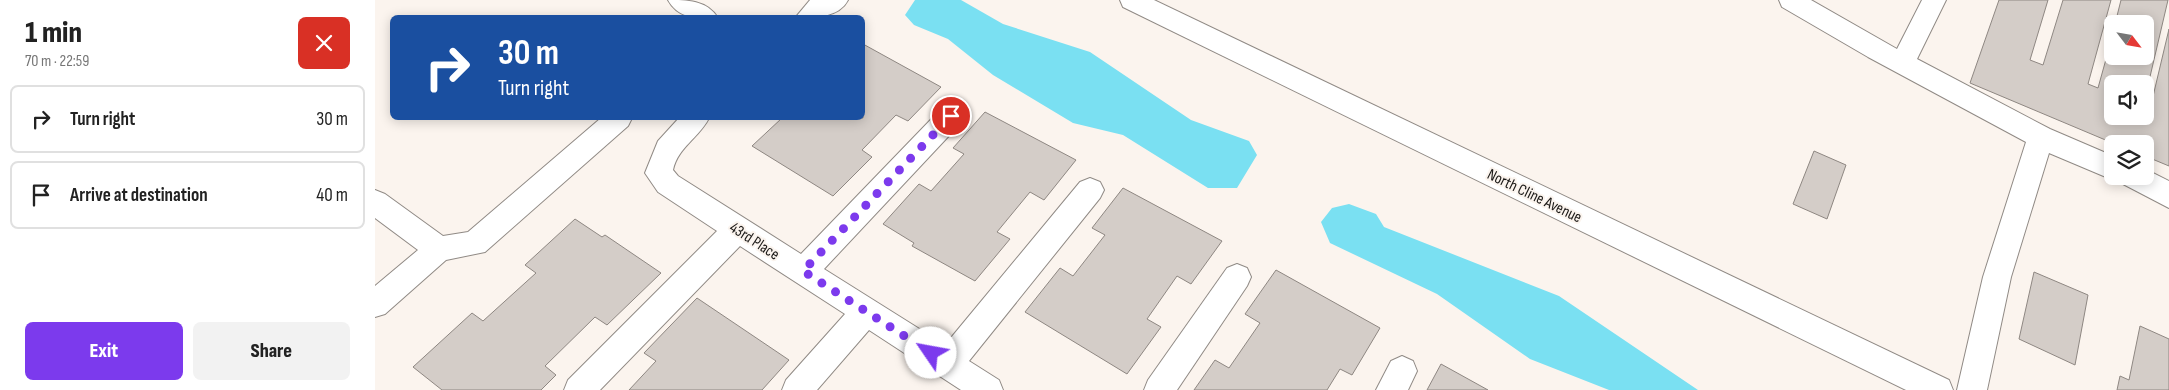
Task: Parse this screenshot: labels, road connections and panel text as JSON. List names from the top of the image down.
{
  "streets": {
    "street": ["North Cline Avenue", "43rd Place"]
  },
  "north": "bottom right",
  "page": {
    "heading": ["1 min", "70 m · 22:59"],
    "turn": ["30 m", "Turn right"],
    "list": [
      {
        "name": "Turn right",
        "value": "30 m"
      },
      {
        "name": "Arrive at destination",
        "value": "40 m"
      }
    ],
    "buttons": ["Exit", "Share"]
  }
}
